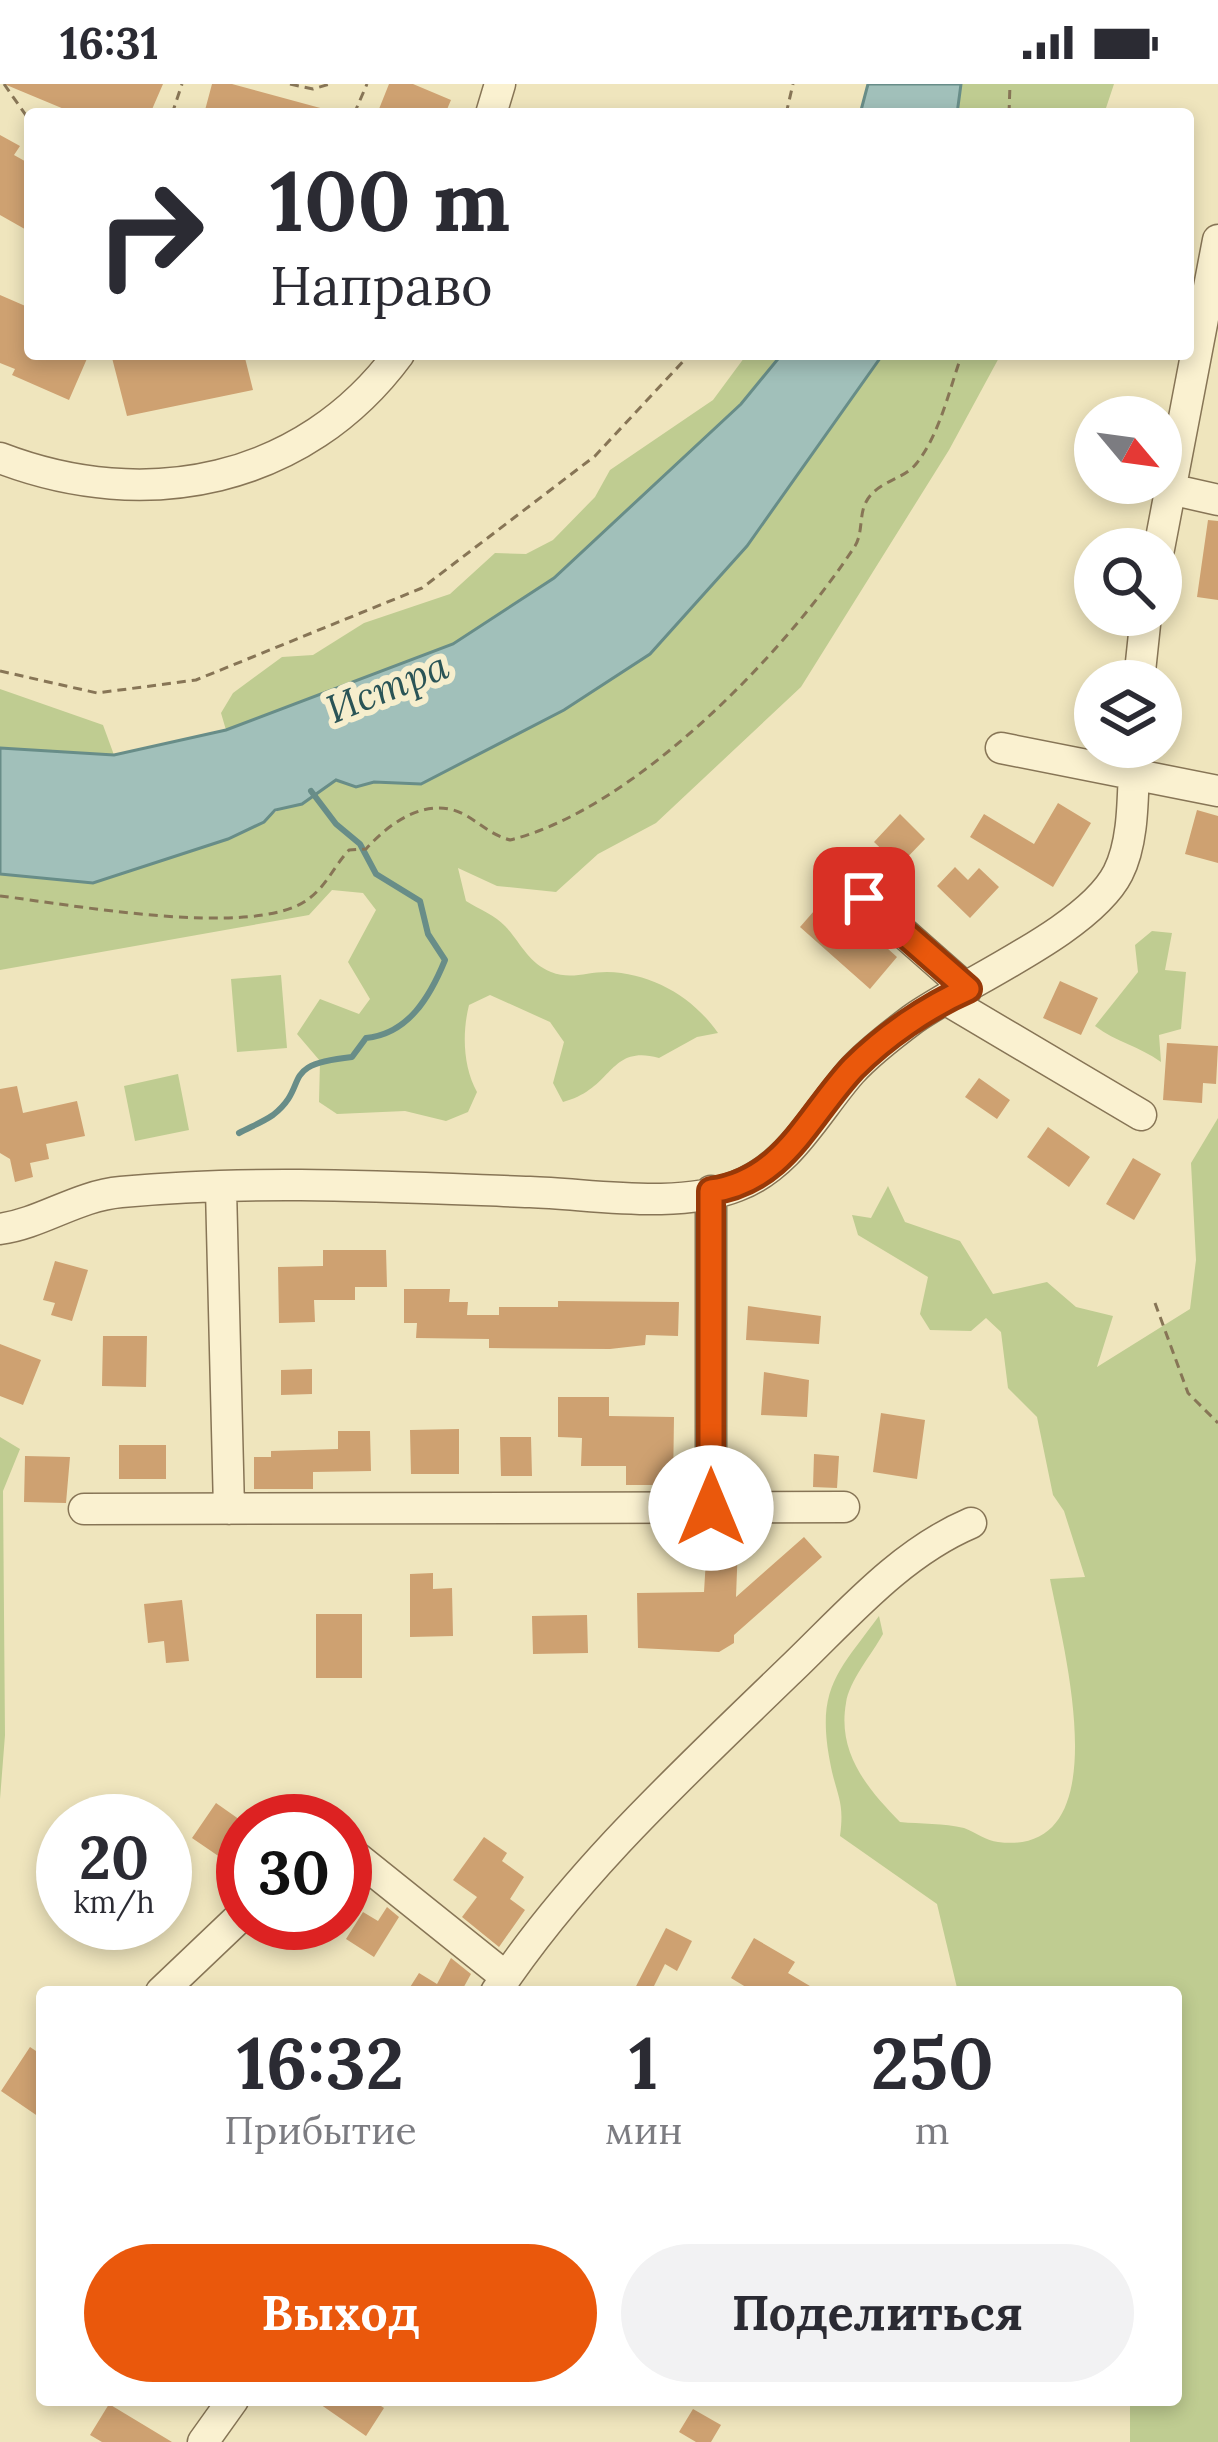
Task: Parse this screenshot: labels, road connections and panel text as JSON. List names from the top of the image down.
{
  "water": ["Истра"],
  "north": "bottom right",
  "page": {
    "status": "16:31",
    "turn": ["100 m", "Направо"],
    "speed": "20 km/h",
    "limit": "30",
    "eta": [
      "16:32",
      "Прибытие",
      "1",
      "мин",
      "250",
      "m"
    ],
    "buttons": ["Выход", "Поделиться"]
  }
}
